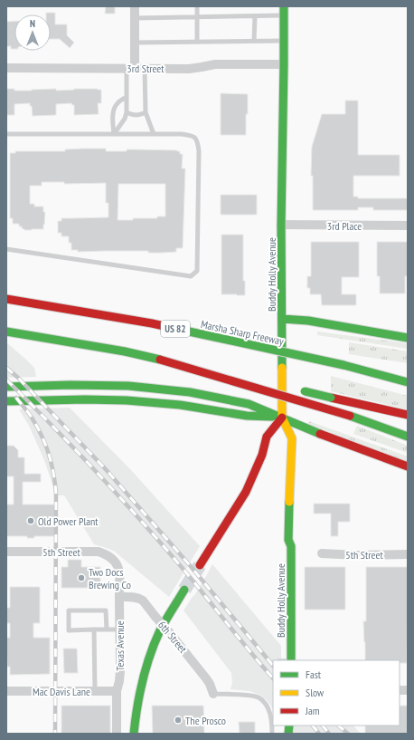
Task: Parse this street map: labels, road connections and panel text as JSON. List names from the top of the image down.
{
  "streets": {
    "main road": ["Buddy Holly Avenue", "US 82", "Marsha Sharp Freeway"],
    "street": [
      "3rd Street",
      "3rd Place",
      "5th Street",
      "6th Street",
      "Texas Avenue",
      "Mac Davis Lane"
    ]
  },
  "crossings": [
    ["3rd Street", "Buddy Holly Avenue"],
    ["3rd Place", "Buddy Holly Avenue"],
    ["Buddy Holly Avenue", "Marsha Sharp Freeway"],
    ["5th Street", "Texas Avenue"],
    ["6th Street", "Texas Avenue"],
    ["Texas Avenue", "Mac Davis Lane"]
  ],
  "places": ["Old Power Plant", "Two Docs Brewing Co", "The Prosco"],
  "legend": ["Fast", "Slow", "Jam"],
  "north": "top"
}
